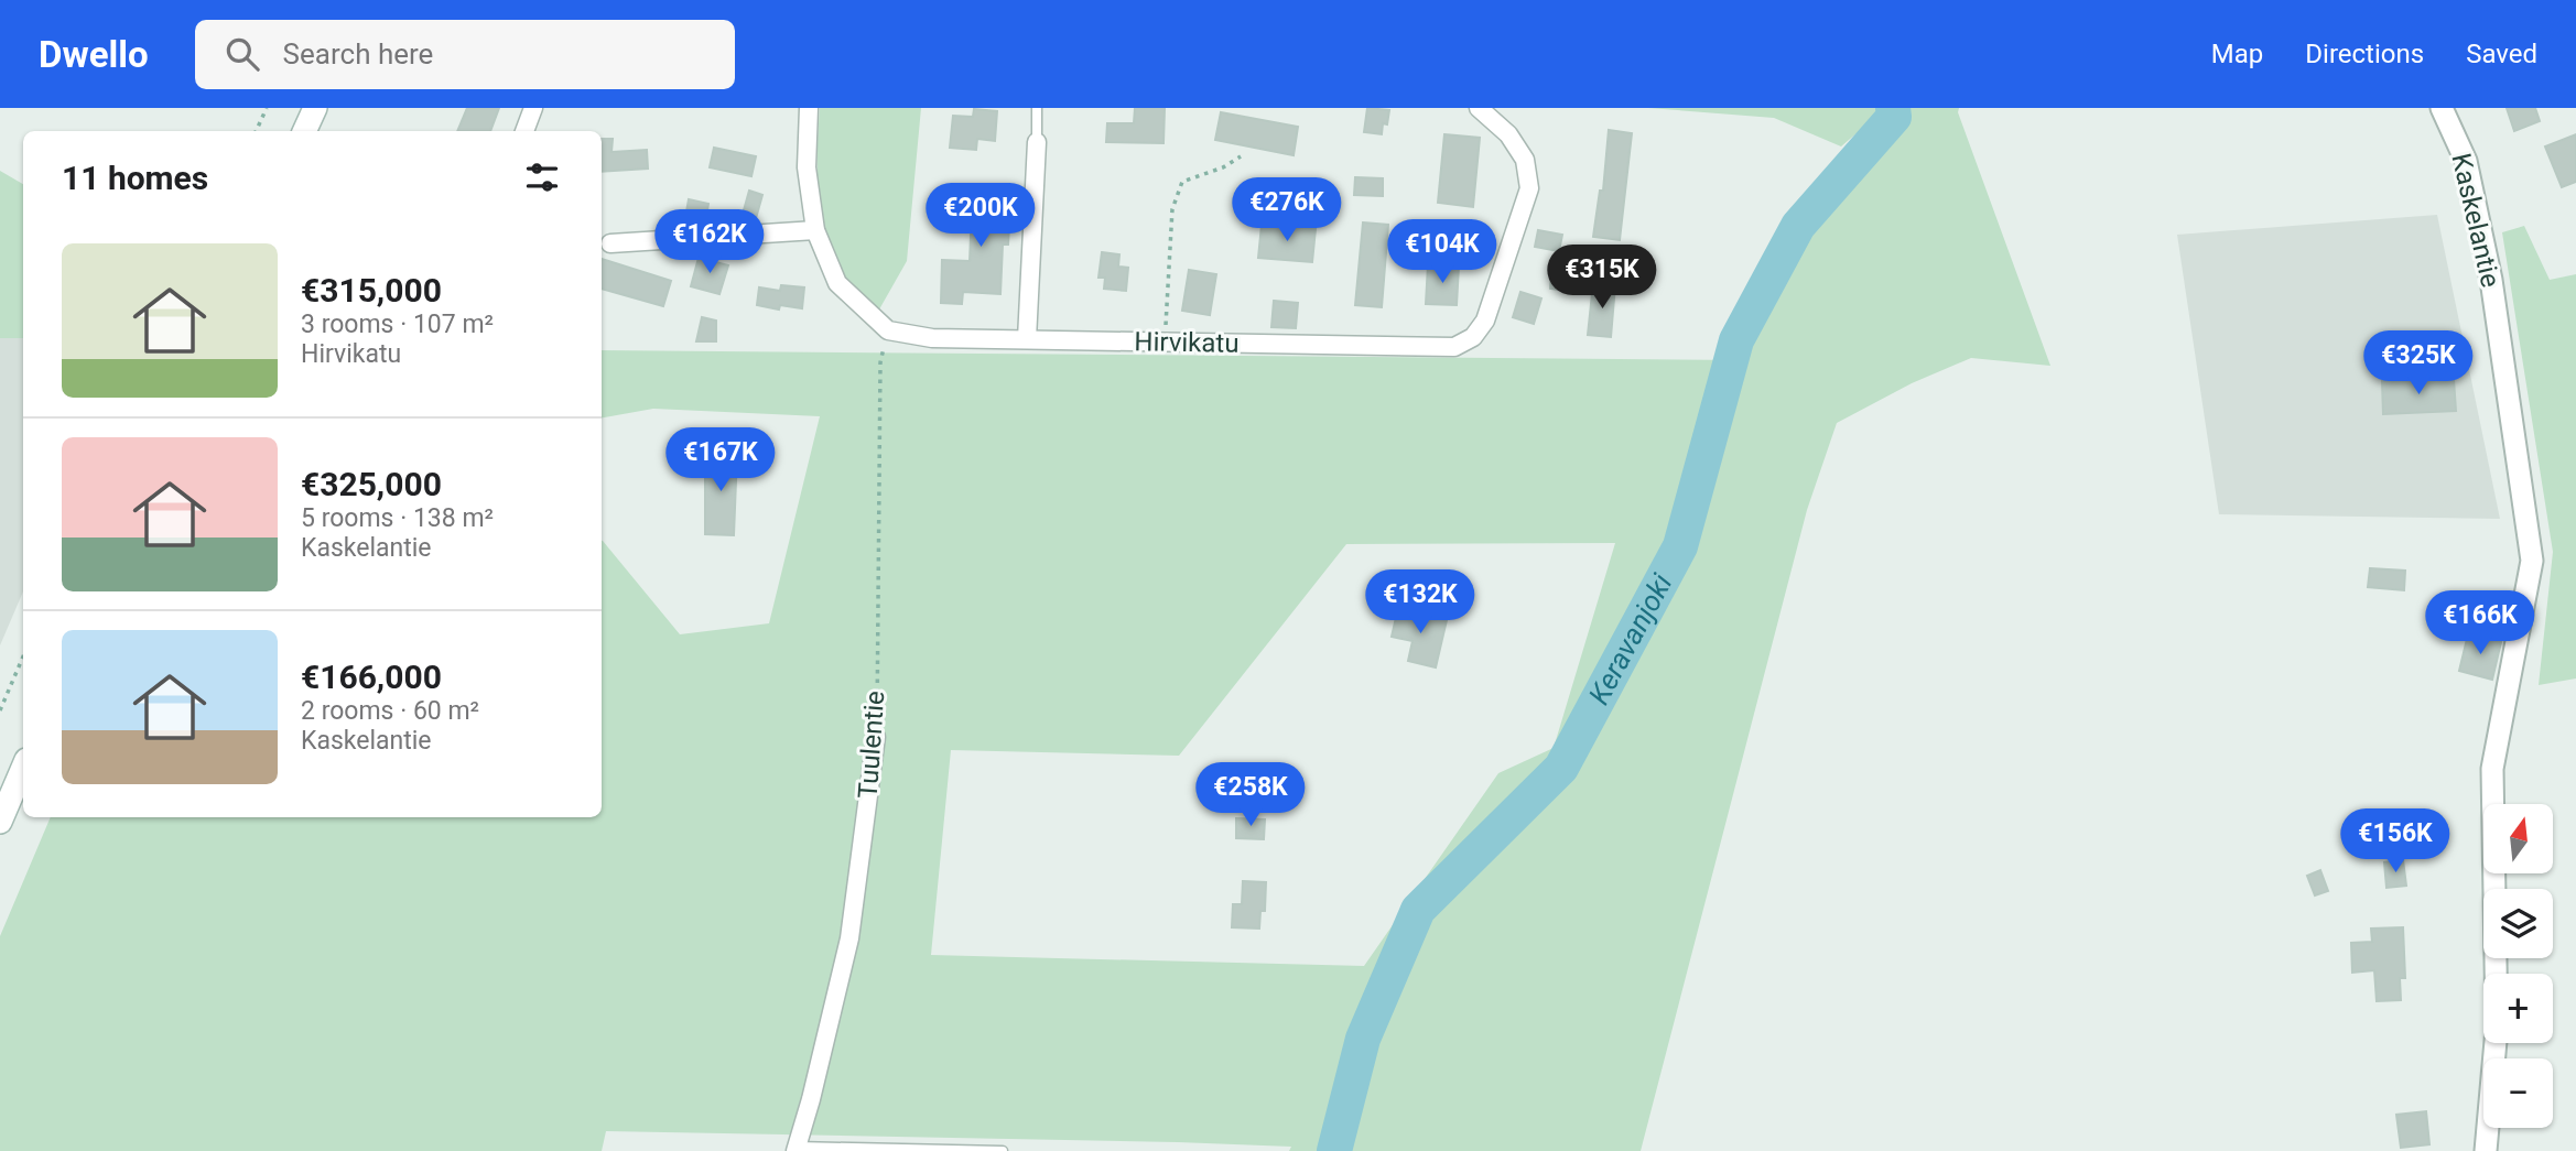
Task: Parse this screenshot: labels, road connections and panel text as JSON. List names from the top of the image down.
{
  "streets": {
    "street": ["Kaskelantie", "Hirvikatu", "Tuulentie"]
  },
  "crossings": [
    ["Hirvikatu", "Tuulentie"]
  ],
  "water": ["Keravanjoki"],
  "north": "top",
  "page": {
    "header": "Dwello",
    "search": "Search here",
    "nav": ["Map", "Directions", "Saved"],
    "heading": "11 homes",
    "price": [
      "€276K",
      "€200K",
      "€162K",
      "€104K",
      "€315K",
      "€325K",
      "€167K",
      "€132K",
      "€166K",
      "€258K",
      "€156K"
    ],
    "list": [
      {
        "name": "€315,000",
        "note": "3 rooms · 107 m² · Hirvikatu"
      },
      {
        "name": "€325,000",
        "note": "5 rooms · 138 m² · Kaskelantie"
      },
      {
        "name": "€166,000",
        "note": "2 rooms · 60 m² · Kaskelantie"
      }
    ],
    "map_buttons": ["+", "−"]
  }
}
